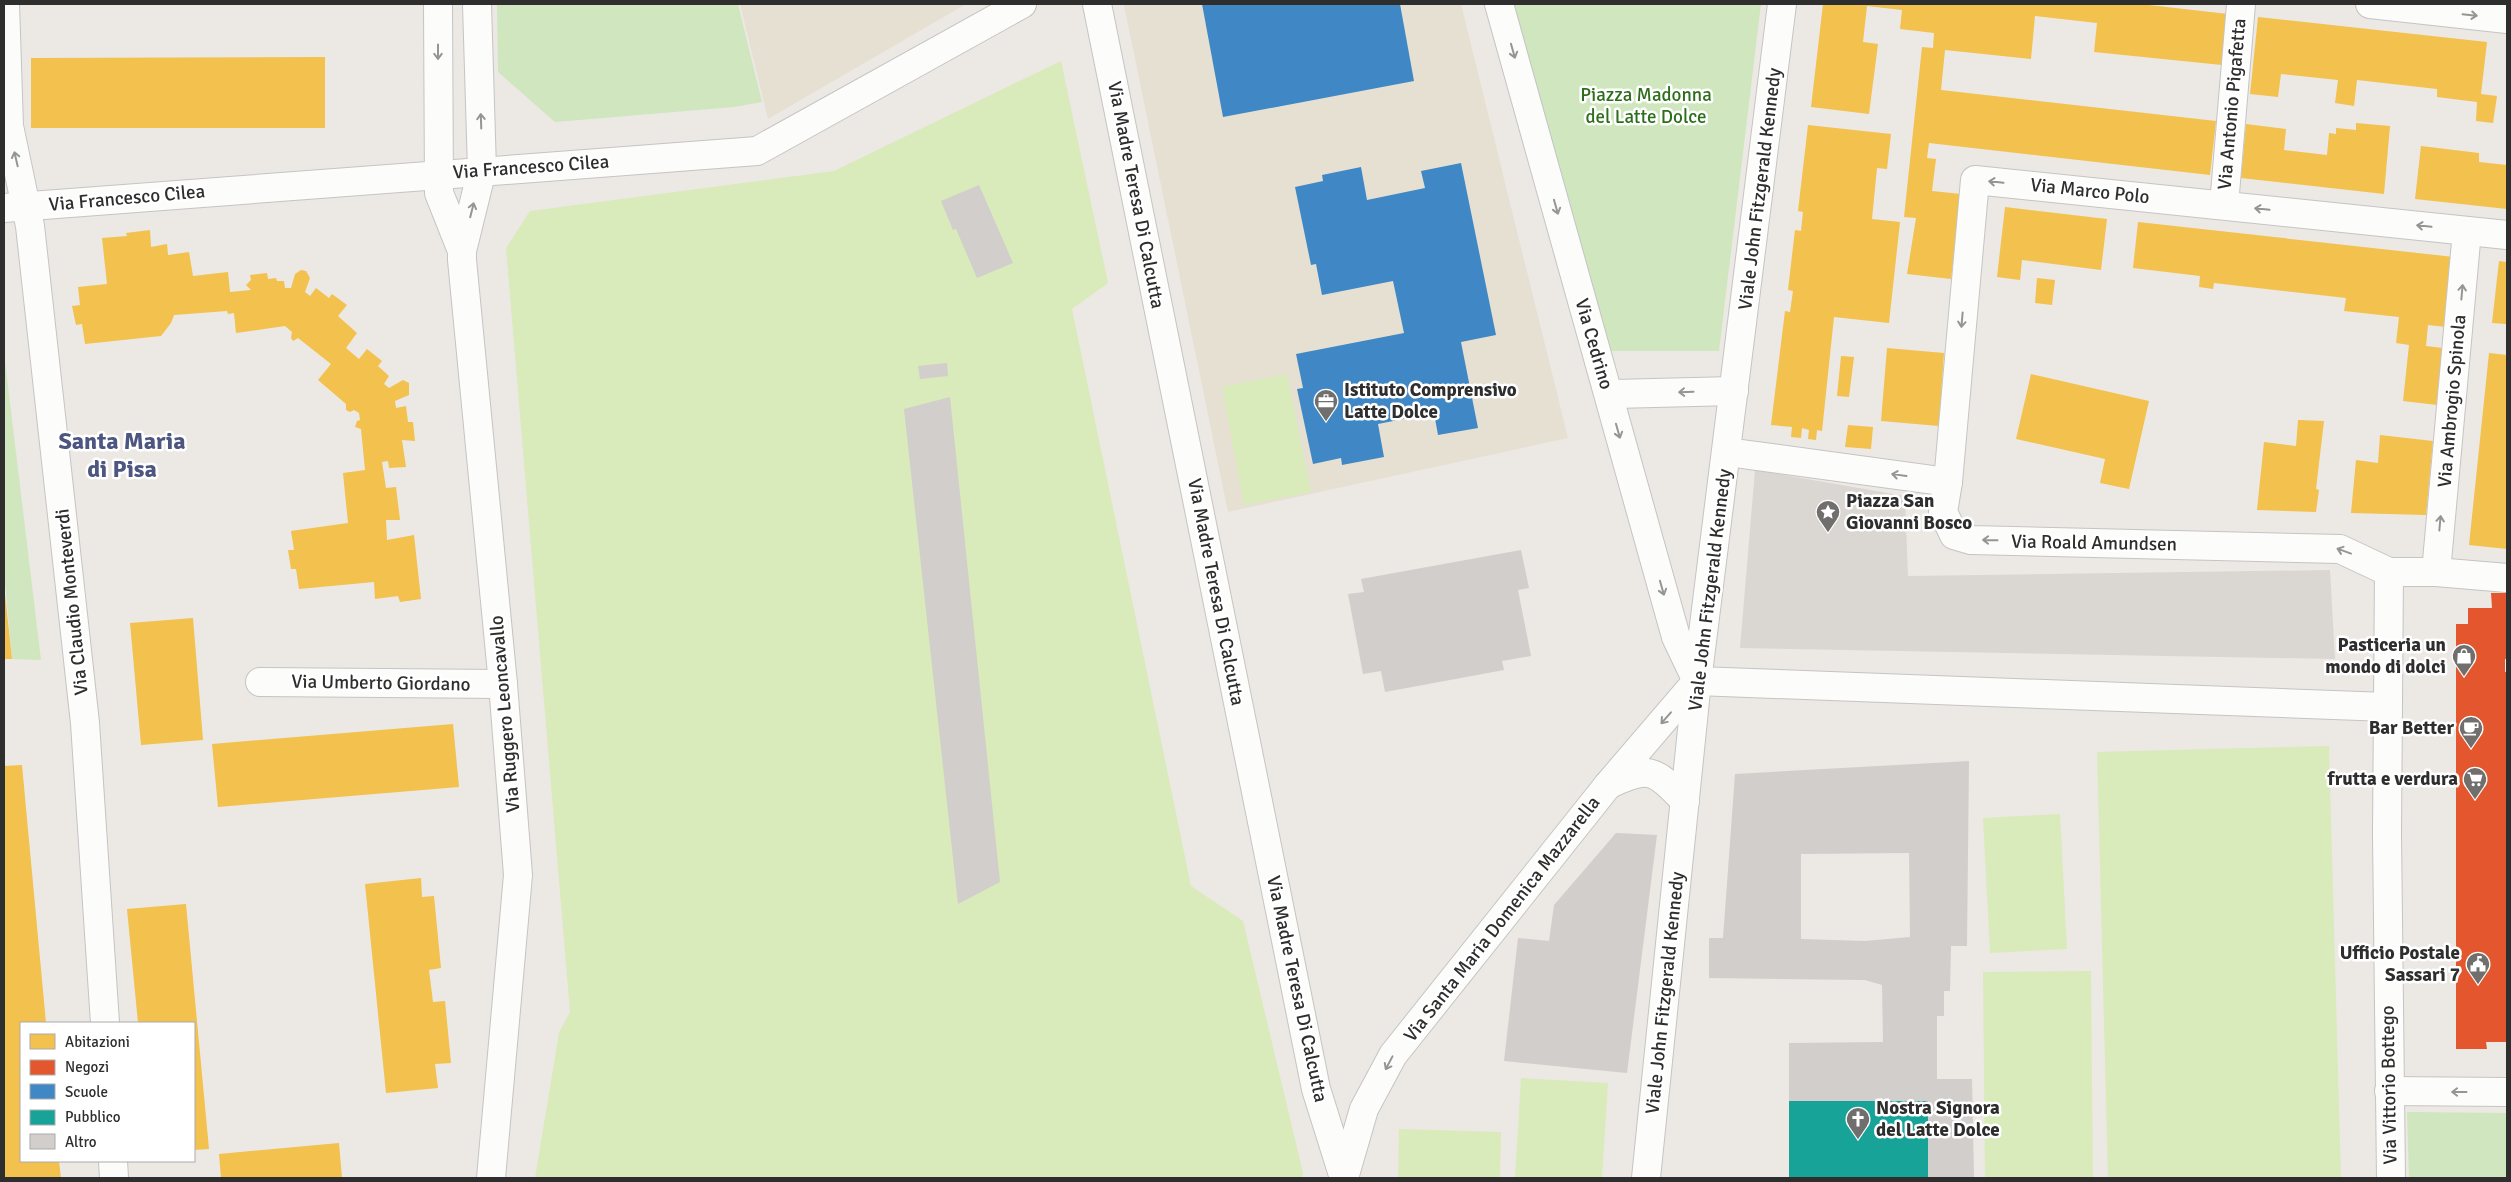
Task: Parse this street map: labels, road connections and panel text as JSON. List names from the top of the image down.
{
  "streets": {
    "street": [
      "Via Antonio Pigafetta",
      "Via Francesco Cilea",
      "Viale John Fitzgerald Kennedy",
      "Via Marco Polo",
      "Via Madre Teresa Di Calcutta",
      "Via Cedrino",
      "Via Ambrogio Spinola",
      "Via Roald Amundsen",
      "Via Claudio Monteverdi",
      "Via Umberto Giordano",
      "Via Ruggero Leoncavallo",
      "Via Santa Maria Domenica Mazzarella",
      "Via Vittorio Bottego"
    ]
  },
  "crossings": [
    ["Via Antonio Pigafetta", "Via Marco Polo"],
    ["Via Francesco Cilea", "Via Claudio Monteverdi"],
    ["Via Francesco Cilea", "Via Ruggero Leoncavallo"],
    ["Viale John Fitzgerald Kennedy", "Via Cedrino"],
    ["Viale John Fitzgerald Kennedy", "Via Santa Maria Domenica Mazzarella"],
    ["Via Marco Polo", "Via Ambrogio Spinola"],
    ["Via Marco Polo", "Via Roald Amundsen"],
    ["Via Madre Teresa Di Calcutta", "Via Santa Maria Domenica Mazzarella"],
    ["Via Cedrino", "Via Santa Maria Domenica Mazzarella"],
    ["Via Ambrogio Spinola", "Via Roald Amundsen"],
    ["Via Roald Amundsen", "Via Vittorio Bottego"],
    ["Via Umberto Giordano", "Via Ruggero Leoncavallo"]
  ],
  "one_way": ["Via Cedrino", "Via Ambrogio Spinola", "Via Santa Maria Domenica Mazzarella"],
  "districts": ["Santa Maria di Pisa"],
  "parks": ["Piazza Madonna del Latte Dolce"],
  "places": {
    "office": ["Istituto Comprensivo Latte Dolce"],
    "place": ["Piazza San Giovanni Bosco"],
    "shop": ["Pasticeria un mondo di dolci"],
    "cafe": ["Bar Better"],
    "supermarket": ["frutta e verdura"],
    "public building": ["Ufficio Postale Sassari 7"],
    "church": ["Nostra Signora del Latte Dolce"]
  },
  "legend": [
    "Abitazioni",
    "Negozi",
    "Scuole",
    "Pubblico",
    "Altro"
  ]
}
